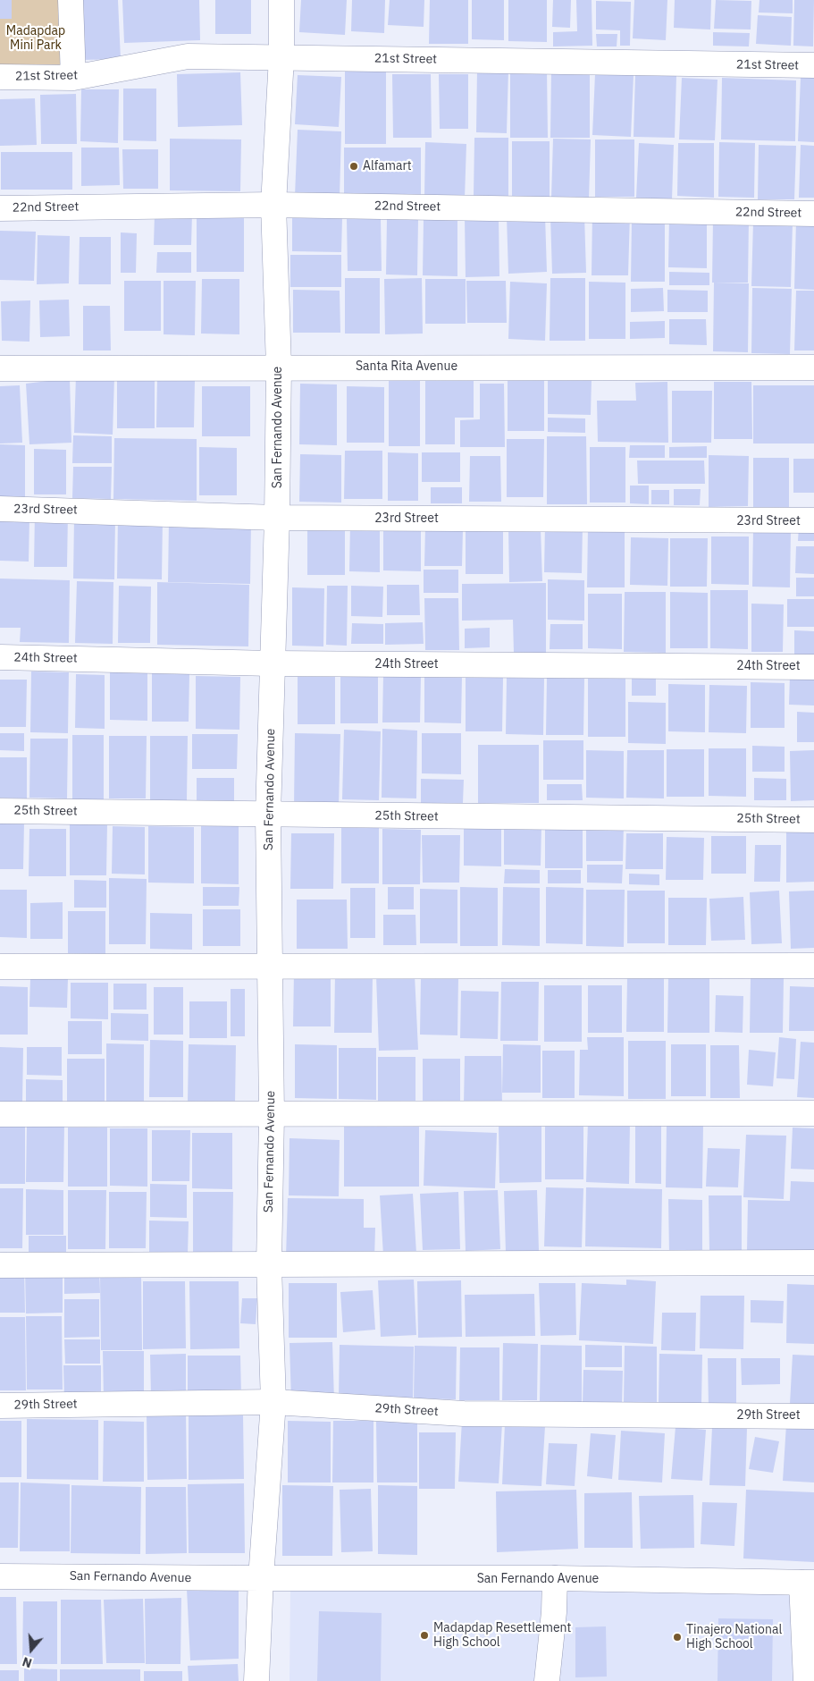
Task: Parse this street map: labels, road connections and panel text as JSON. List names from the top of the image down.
{
  "streets": {
    "street": [
      "21st Street",
      "22nd Street",
      "Santa Rita Avenue",
      "San Fernando Avenue",
      "23rd Street",
      "24th Street",
      "25th Street",
      "29th Street"
    ]
  },
  "crossings": [
    ["21st Street", "San Fernando Avenue"],
    ["22nd Street", "San Fernando Avenue"],
    ["Santa Rita Avenue", "San Fernando Avenue"],
    ["San Fernando Avenue", "23rd Street"],
    ["San Fernando Avenue", "24th Street"],
    ["San Fernando Avenue", "25th Street"],
    ["San Fernando Avenue", "29th Street"]
  ],
  "parks": ["Madapdap Mini Park"],
  "places": ["Alfamart", "Madapdap Resettlement High School", "Tinajero National High School"],
  "north": "bottom"
}
